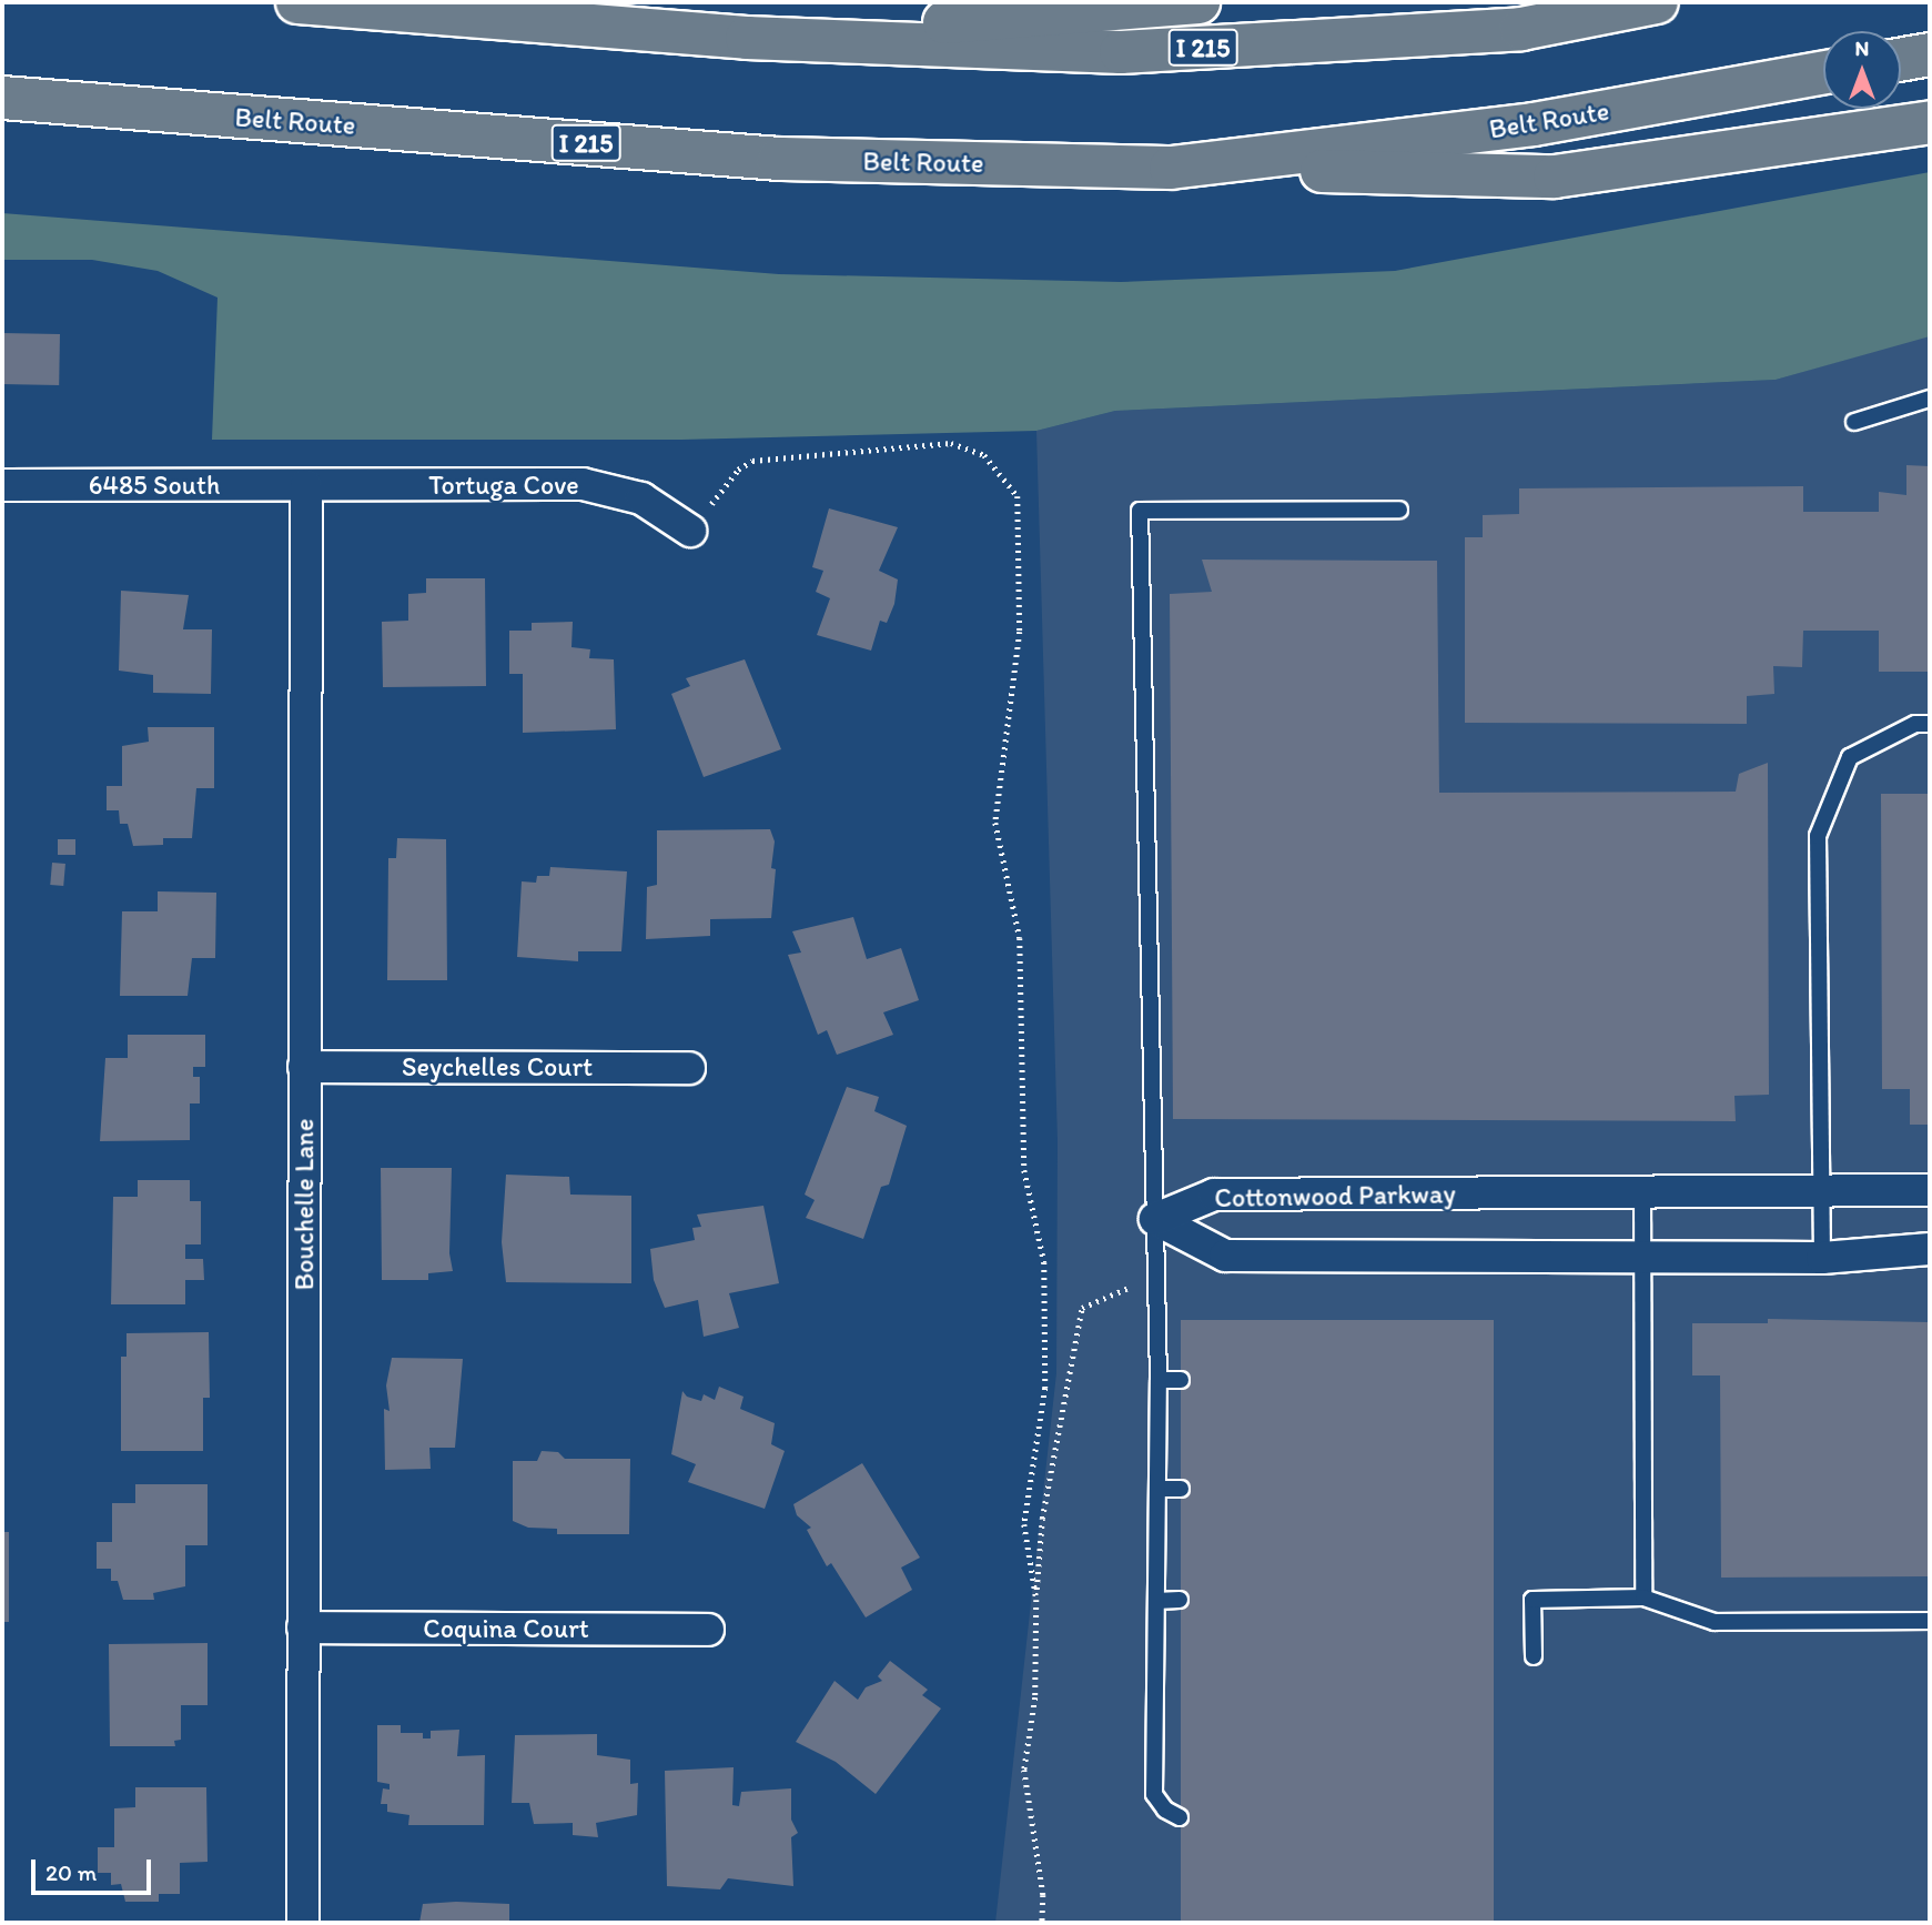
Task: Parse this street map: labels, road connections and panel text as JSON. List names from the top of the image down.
{
  "streets": {
    "highway": ["I 215", "Belt Route"],
    "street": [
      "6485 South",
      "Tortuga Cove",
      "Seychelles Court",
      "Cottonwood Parkway",
      "Bouchelle Lane",
      "Coquina Court"
    ]
  },
  "crossings": [
    ["6485 South", "Tortuga Cove"],
    ["6485 South", "Bouchelle Lane"],
    ["Tortuga Cove", "Bouchelle Lane"],
    ["Seychelles Court", "Bouchelle Lane"],
    ["Bouchelle Lane", "Coquina Court"]
  ],
  "scale_bar": "20 m",
  "north": "top"
}
